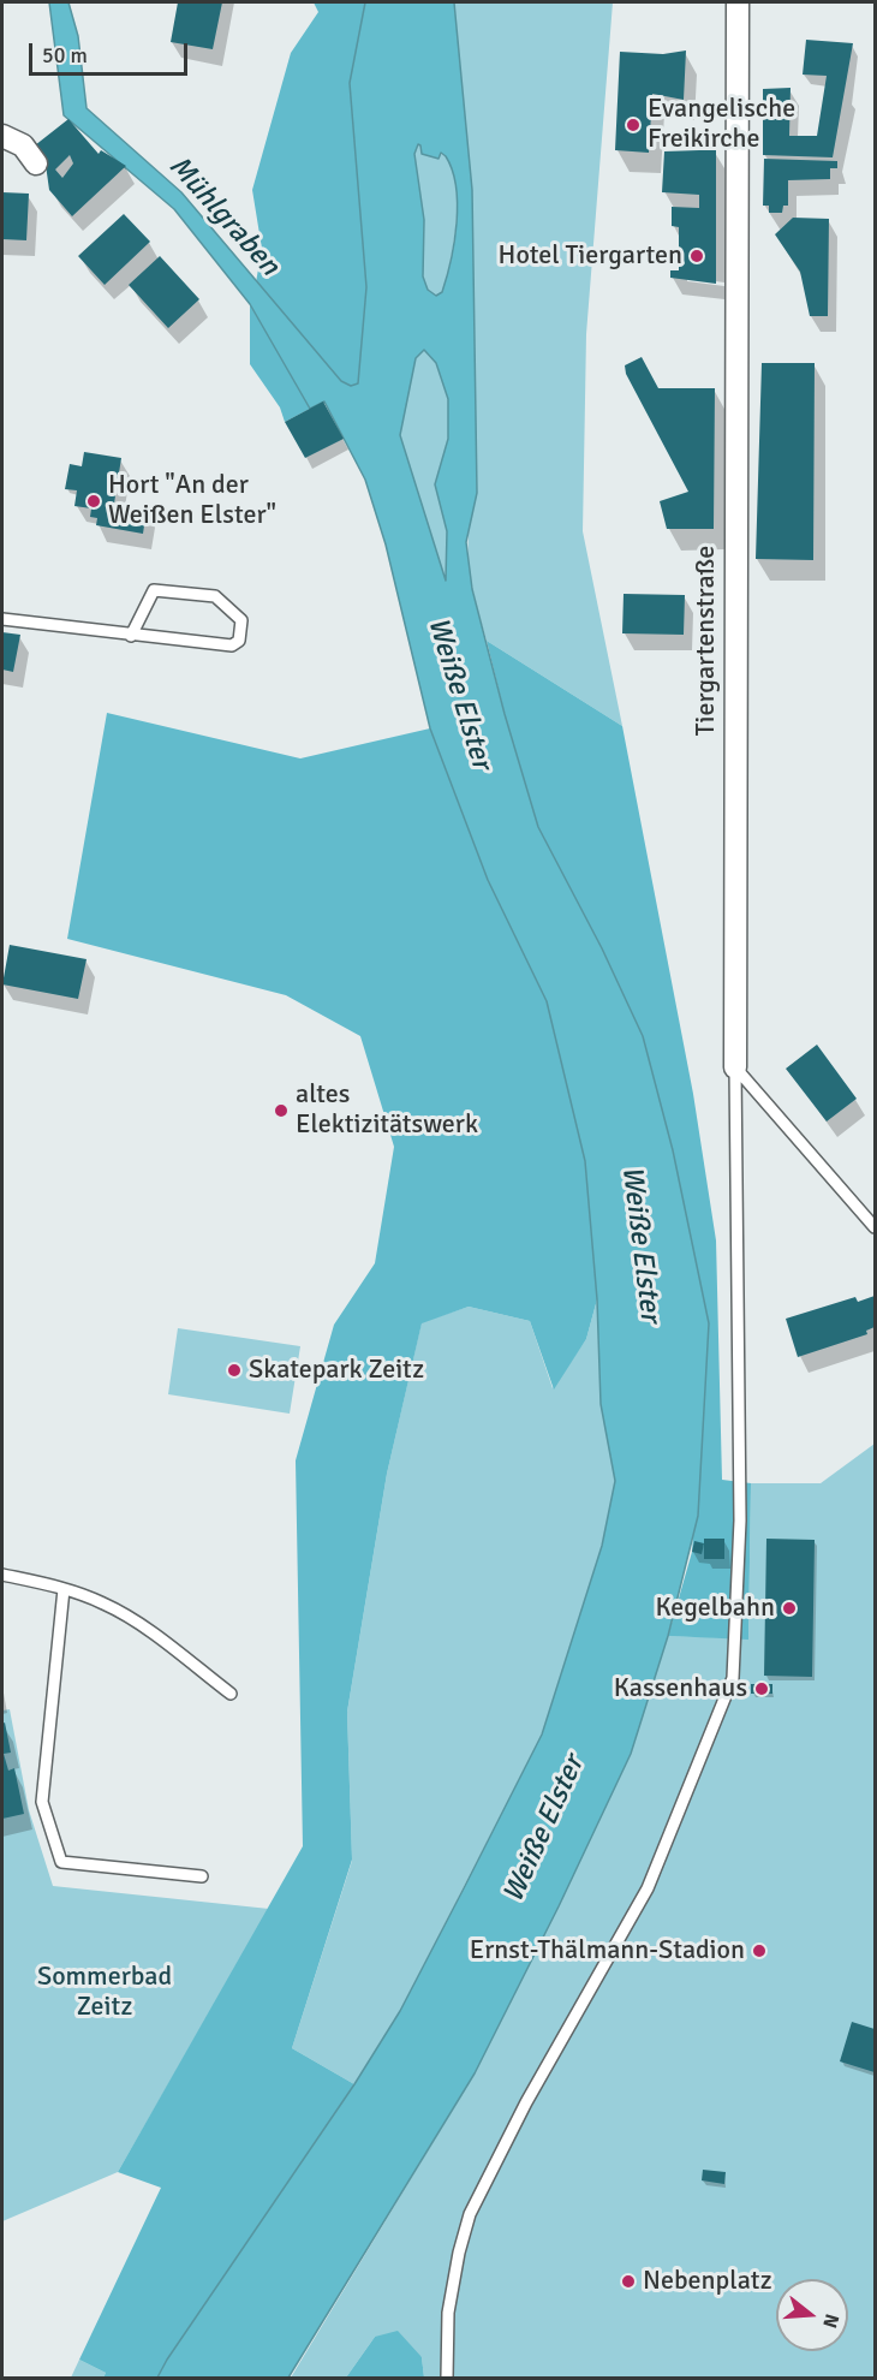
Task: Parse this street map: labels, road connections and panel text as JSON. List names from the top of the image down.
{
  "streets": {
    "street": ["Tiergartenstraße"]
  },
  "water": ["Mühlgraben", "Weiße Elster"],
  "parks": ["Sommerbad Zeitz"],
  "places": [
    "Evangelische Freikirche",
    "Hotel Tiergarten",
    "Hort \"An der Weißen Elster\"",
    "altes Elektizitätswerk",
    "Skatepark Zeitz",
    "Kegelbahn",
    "Kassenhaus",
    "Ernst-Thälmann-Stadion",
    "Nebenplatz"
  ],
  "scale_bar": "50 m",
  "north": "right"
}
